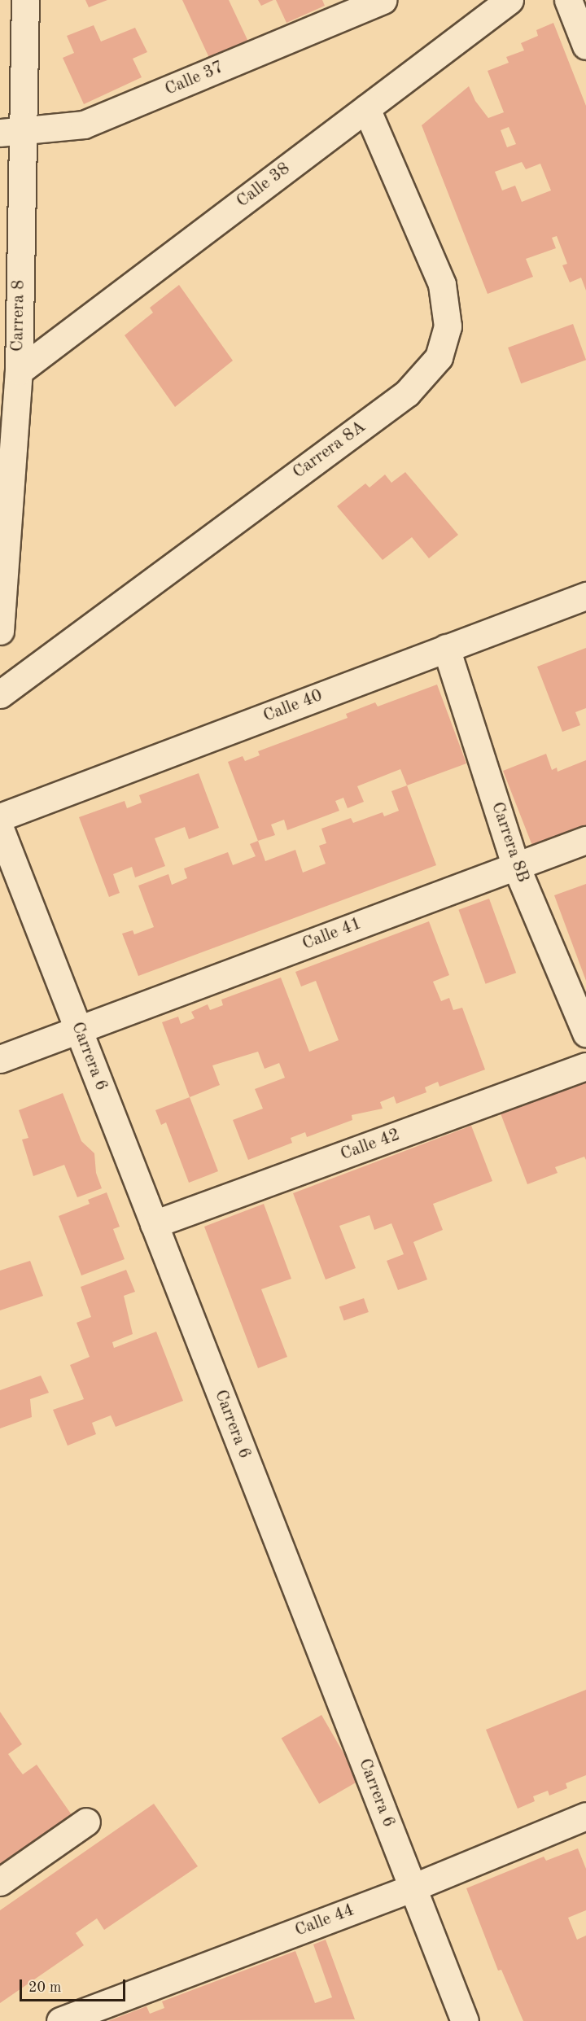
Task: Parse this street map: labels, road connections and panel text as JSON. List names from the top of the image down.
{
  "streets": {
    "street": [
      "Calle 37",
      "Calle 38",
      "Carrera 8",
      "Carrera 8A",
      "Calle 40",
      "Carrera 8B",
      "Calle 41",
      "Carrera 6",
      "Calle 42",
      "Calle 44"
    ]
  },
  "crossings": [
    ["Calle 37", "Carrera 8"],
    ["Calle 38", "Carrera 8"],
    ["Calle 38", "Carrera 8A"],
    ["Calle 40", "Carrera 8B"],
    ["Carrera 8B", "Calle 41"],
    ["Calle 41", "Carrera 6"],
    ["Carrera 6", "Calle 42"],
    ["Carrera 6", "Calle 44"]
  ],
  "scale_bar": "20 m"
}
